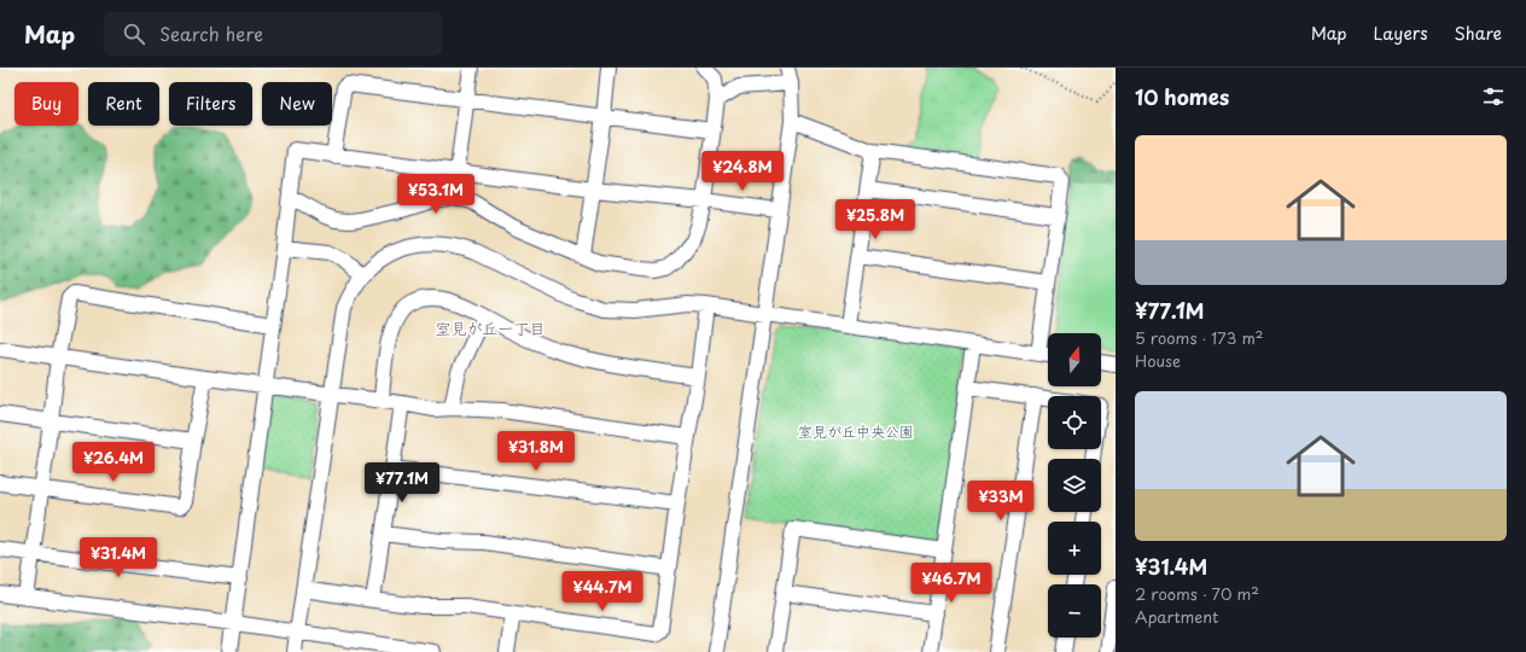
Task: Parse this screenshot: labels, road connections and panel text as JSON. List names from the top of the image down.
{
  "districts": ["室見が丘一丁目"],
  "parks": ["室見が丘中央公園"],
  "north": "top",
  "page": {
    "header": "Map",
    "search": "Search here",
    "nav": ["Map", "Layers", "Share"],
    "heading": "10 homes",
    "chip": [
      "Buy",
      "Rent",
      "Filters",
      "New"
    ],
    "list": [
      {
        "name": "¥77.1M",
        "note": "5 rooms · 173 m² · House"
      },
      {
        "name": "¥31.4M",
        "note": "2 rooms · 70 m² · Apartment"
      }
    ],
    "price": [
      "¥24.8M",
      "¥53.1M",
      "¥25.8M",
      "¥31.8M",
      "¥26.4M",
      "¥77.1M",
      "¥33M",
      "¥31.4M",
      "¥46.7M",
      "¥44.7M"
    ],
    "map_buttons": ["+", "−"]
  }
}
